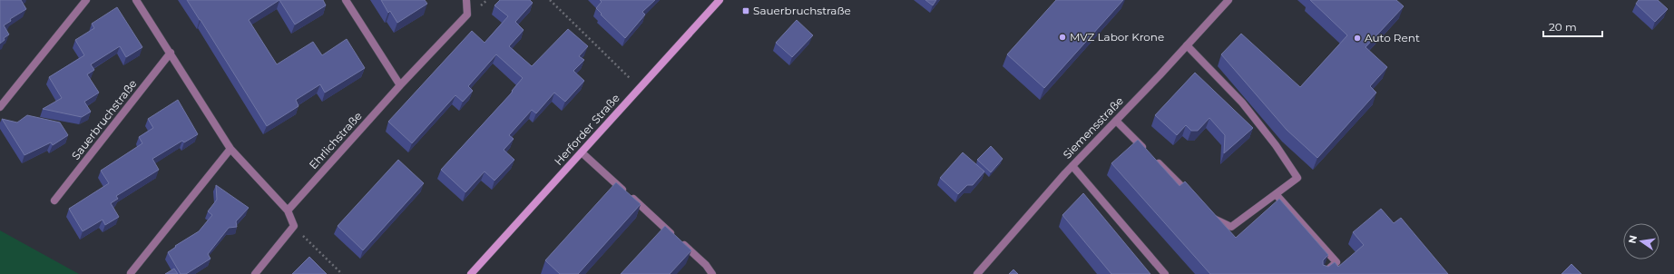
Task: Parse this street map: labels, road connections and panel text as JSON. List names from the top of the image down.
{
  "streets": {
    "main road": ["Herforder Straße"],
    "street": ["Sauerbruchstraße", "Siemensstraße", "Ehrlichstraße"]
  },
  "places": {
    "transit": ["Sauerbruchstraße"],
    "other": ["MVZ Labor Krone", "Auto Rent"]
  },
  "scale_bar": "20 m",
  "north": "left"
}
